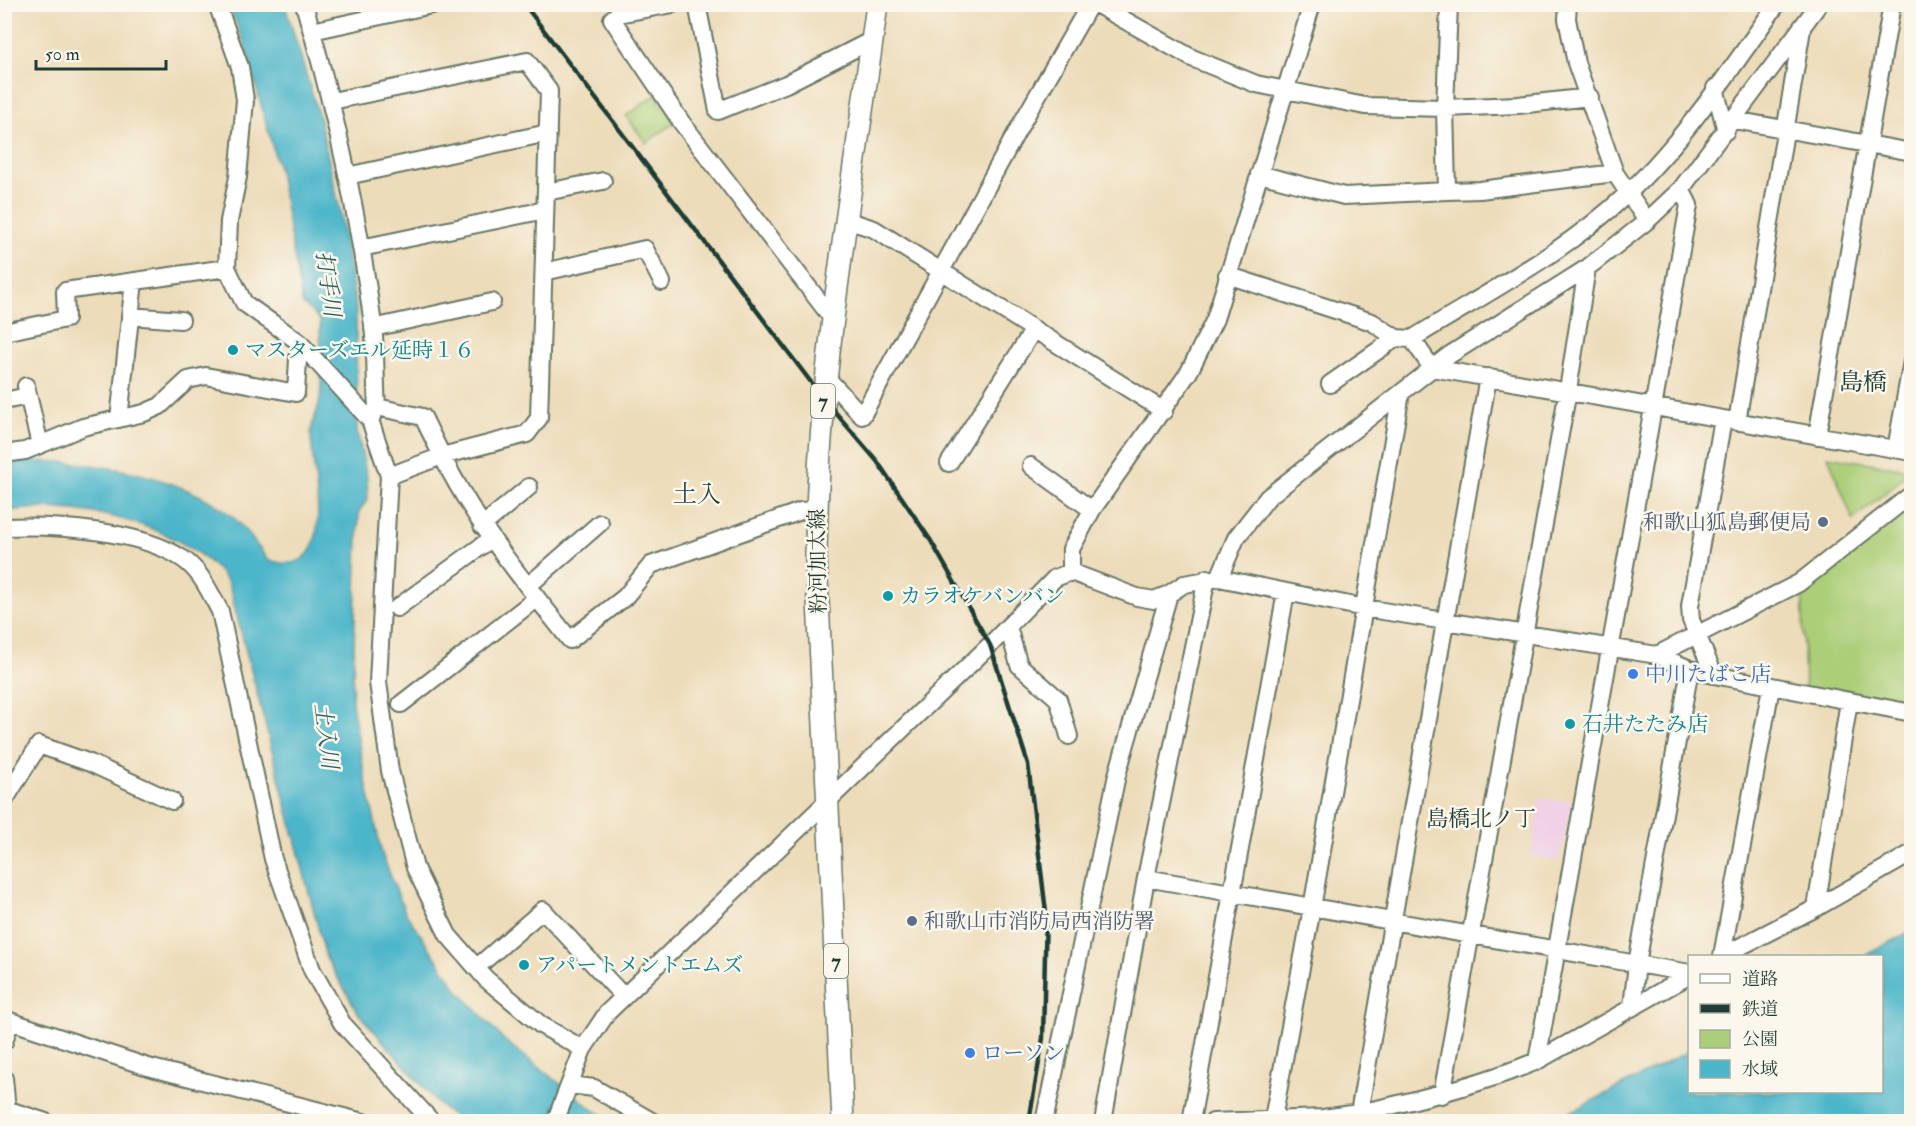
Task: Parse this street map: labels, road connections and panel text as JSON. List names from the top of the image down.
{
  "streets": {
    "main road": ["7", "粉河加太線"]
  },
  "districts": ["島橋", "土入", "島橋北ノ丁"],
  "water": ["打手川", "土入川"],
  "places": [
    "マスターズエル延時１６",
    "和歌山狐島郵便局",
    "カラオケバンバン",
    "中川たばこ店",
    "石井たたみ店",
    "和歌山市消防局西消防署",
    "アパートメントエムズ",
    "ローソン"
  ],
  "legend": [
    "道路",
    "鉄道",
    "公園",
    "水域"
  ],
  "scale_bar": "50 m"
}
